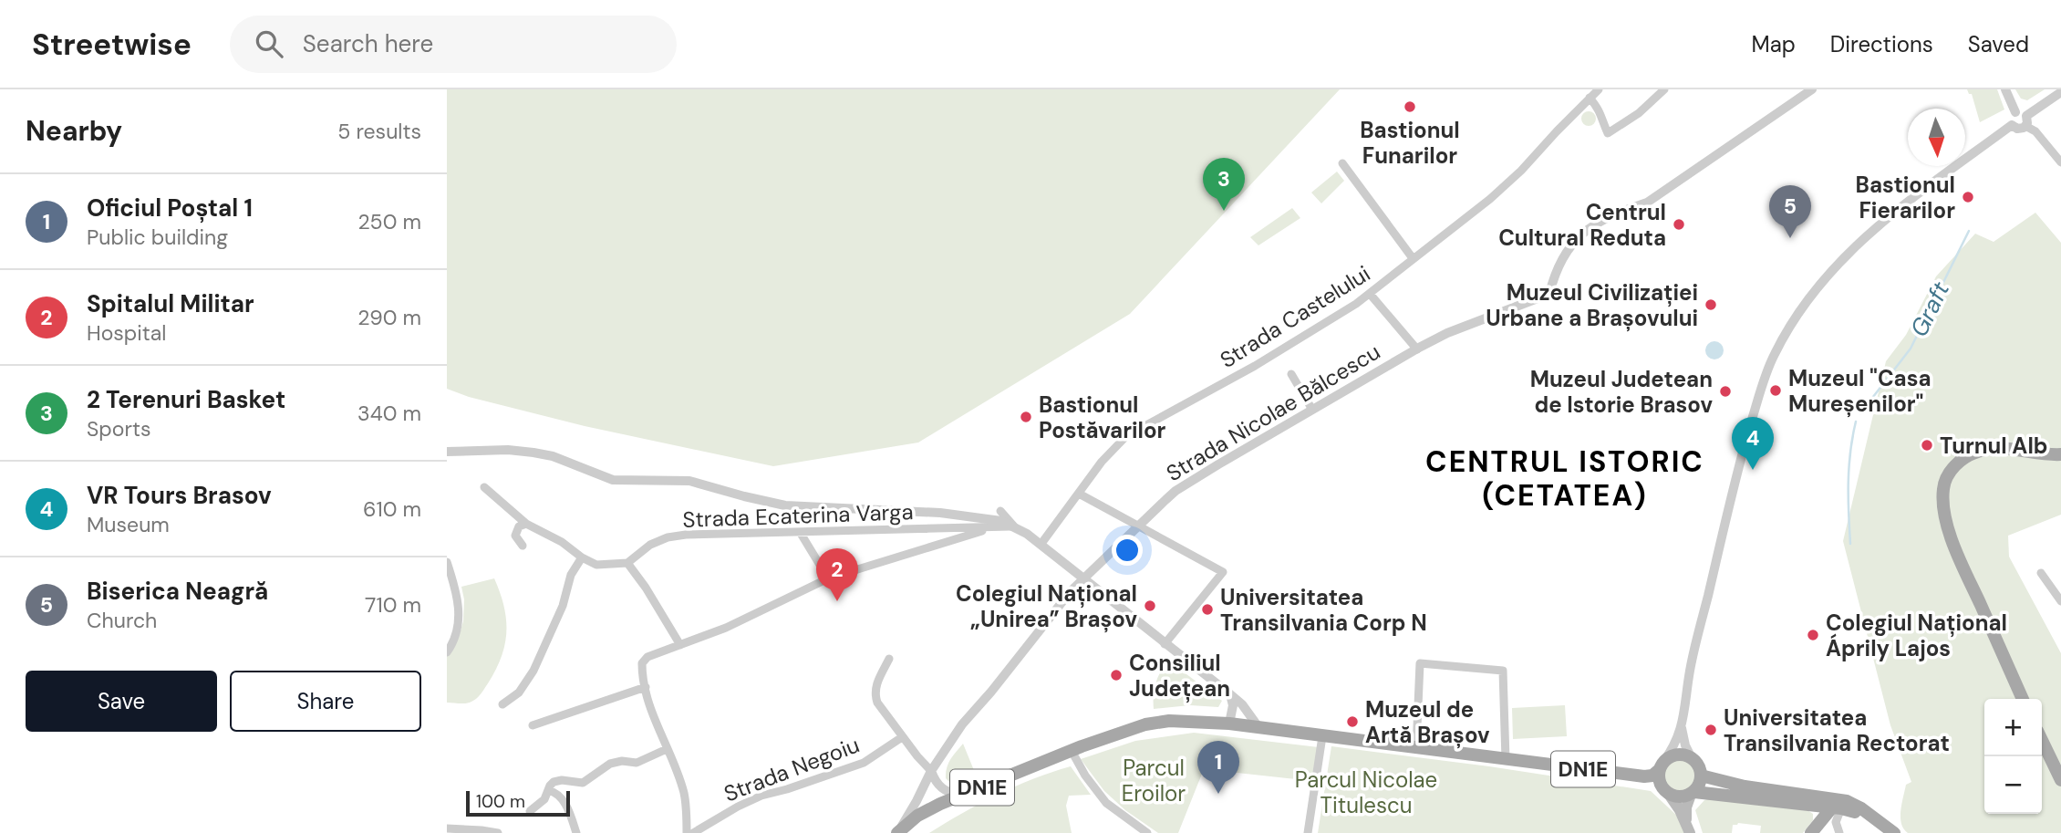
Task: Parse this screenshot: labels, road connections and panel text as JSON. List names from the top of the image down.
{
  "streets": {
    "main road": ["DN1E"],
    "street": [
      "Strada Castelului",
      "Strada Nicolae Bălcescu",
      "Strada Ecaterina Varga",
      "Strada Negoiu"
    ]
  },
  "crossings": [
    ["Strada Nicolae Bălcescu", "DN1E"]
  ],
  "districts": ["CENTRUL ISTORIC (CETATEA)"],
  "water": ["Graft"],
  "parks": ["Parcul Eroilor", "Parcul Nicolae Titulescu"],
  "places": [
    "Bastionul Funarilor",
    "Bastionul Fierarilor",
    "Centrul Cultural Reduta",
    "Muzeul Civilizației Urbane a Brașovului",
    "Muzeul \"Casa Mureșenilor\"",
    "Muzeul Judetean de Istorie Brasov",
    "Bastionul Postăvarilor",
    "Turnul Alb",
    "Colegiul Național „Unirea” Brașov",
    "Universitatea Transilvania Corp N",
    "Colegiul Național Áprily Lajos",
    "Consiliul Județean",
    "Muzeul de Artă Brașov",
    "Universitatea Transilvania Rectorat"
  ],
  "scale_bar": "100 m",
  "north": "bottom",
  "page": {
    "header": "Streetwise",
    "search": "Search here",
    "nav": ["Map", "Directions", "Saved"],
    "heading": ["Nearby", "5 results"],
    "pins": [
      "3",
      "5",
      "4",
      "2",
      "1"
    ],
    "list": [
      {
        "mark": "1",
        "name": "Oficiul Poștal 1",
        "note": "Public building",
        "value": "250 m"
      },
      {
        "mark": "2",
        "name": "Spitalul Militar",
        "note": "Hospital",
        "value": "290 m"
      },
      {
        "mark": "3",
        "name": "2 Terenuri Basket",
        "note": "Sports",
        "value": "340 m"
      },
      {
        "mark": "4",
        "name": "VR Tours Brasov",
        "note": "Museum",
        "value": "610 m"
      },
      {
        "mark": "5",
        "name": "Biserica Neagră",
        "note": "Church",
        "value": "710 m"
      }
    ],
    "buttons": ["Save", "Share"],
    "map_buttons": ["+", "−"],
    "scale": "100 m"
  }
}
